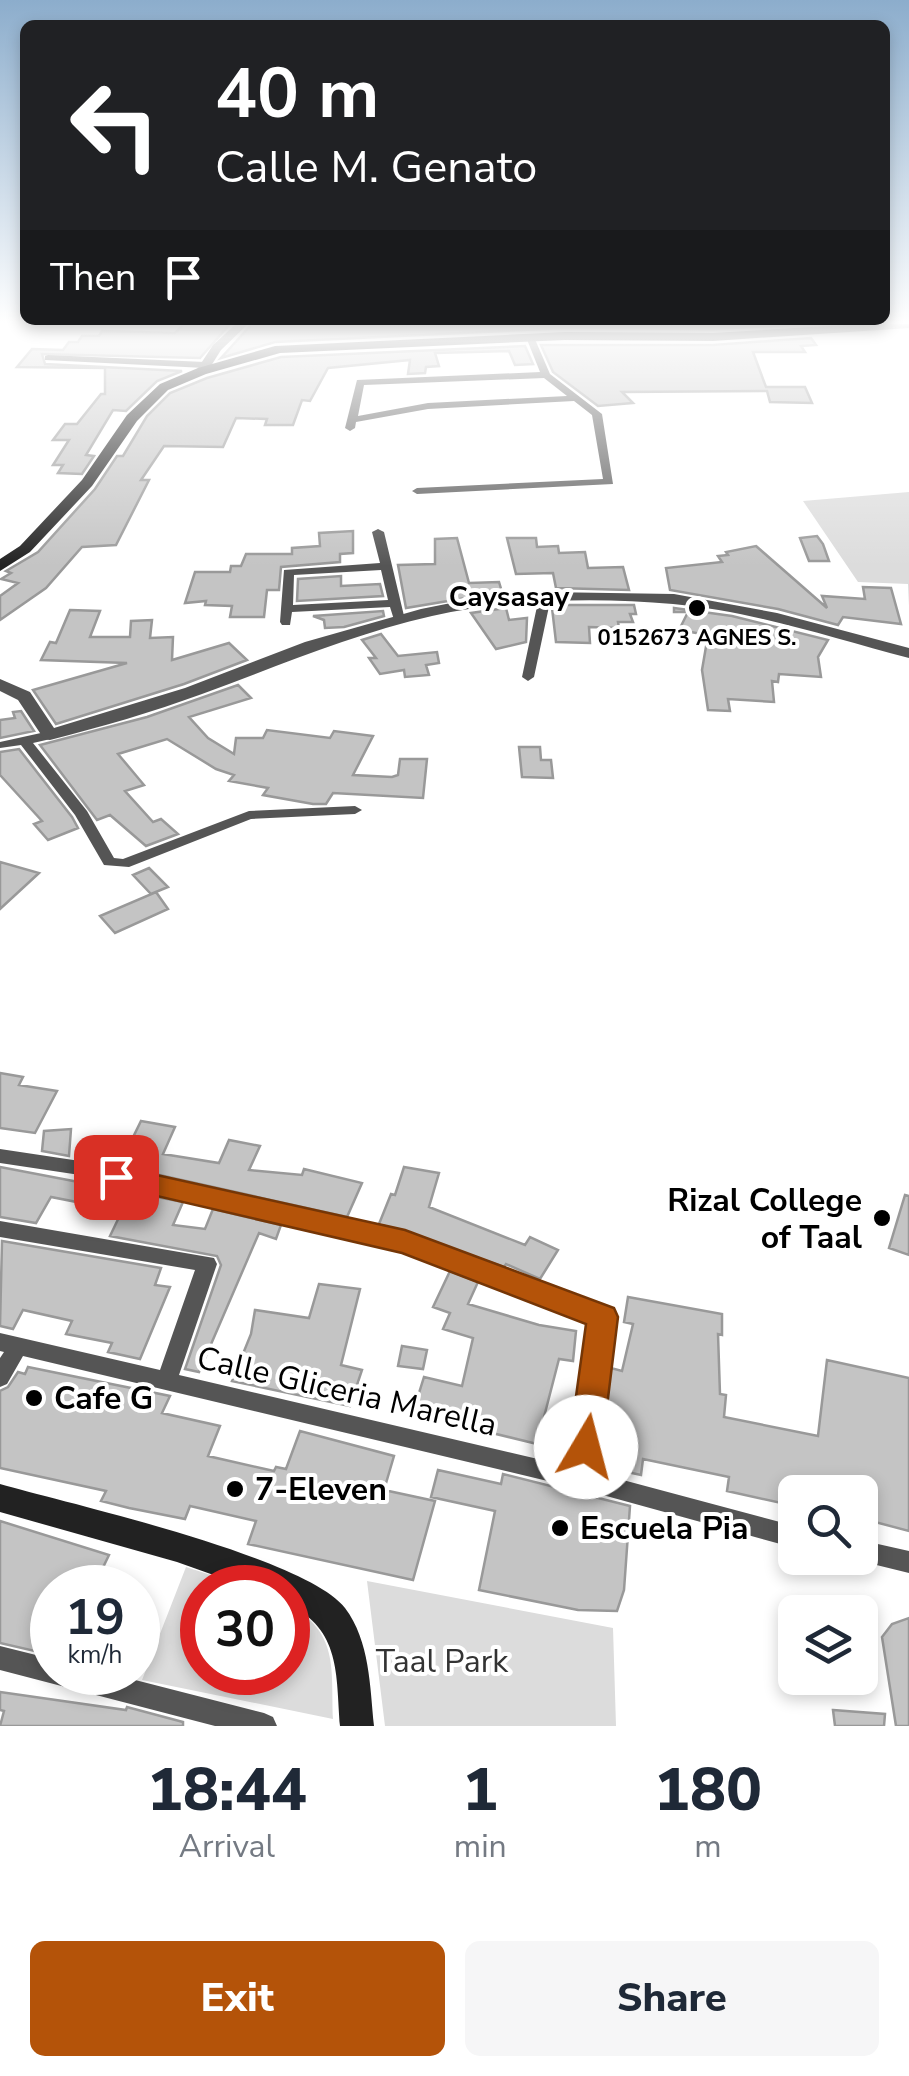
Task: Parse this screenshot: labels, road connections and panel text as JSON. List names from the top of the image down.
{
  "streets": {
    "street": ["Calle Gliceria Marella"]
  },
  "districts": ["Caysasay"],
  "parks": ["Taal Park"],
  "places": [
    "0152673 AGNES S.",
    "Rizal College of Taal",
    "Cafe G",
    "7-Eleven",
    "Escuela Pia"
  ],
  "page": {
    "turn": ["40 m", "Calle M. Genato"],
    "then": "Then",
    "speed": "19 km/h",
    "limit": "30",
    "eta": [
      "18:44",
      "Arrival",
      "1",
      "min",
      "180",
      "m"
    ],
    "buttons": ["Exit", "Share"]
  }
}
